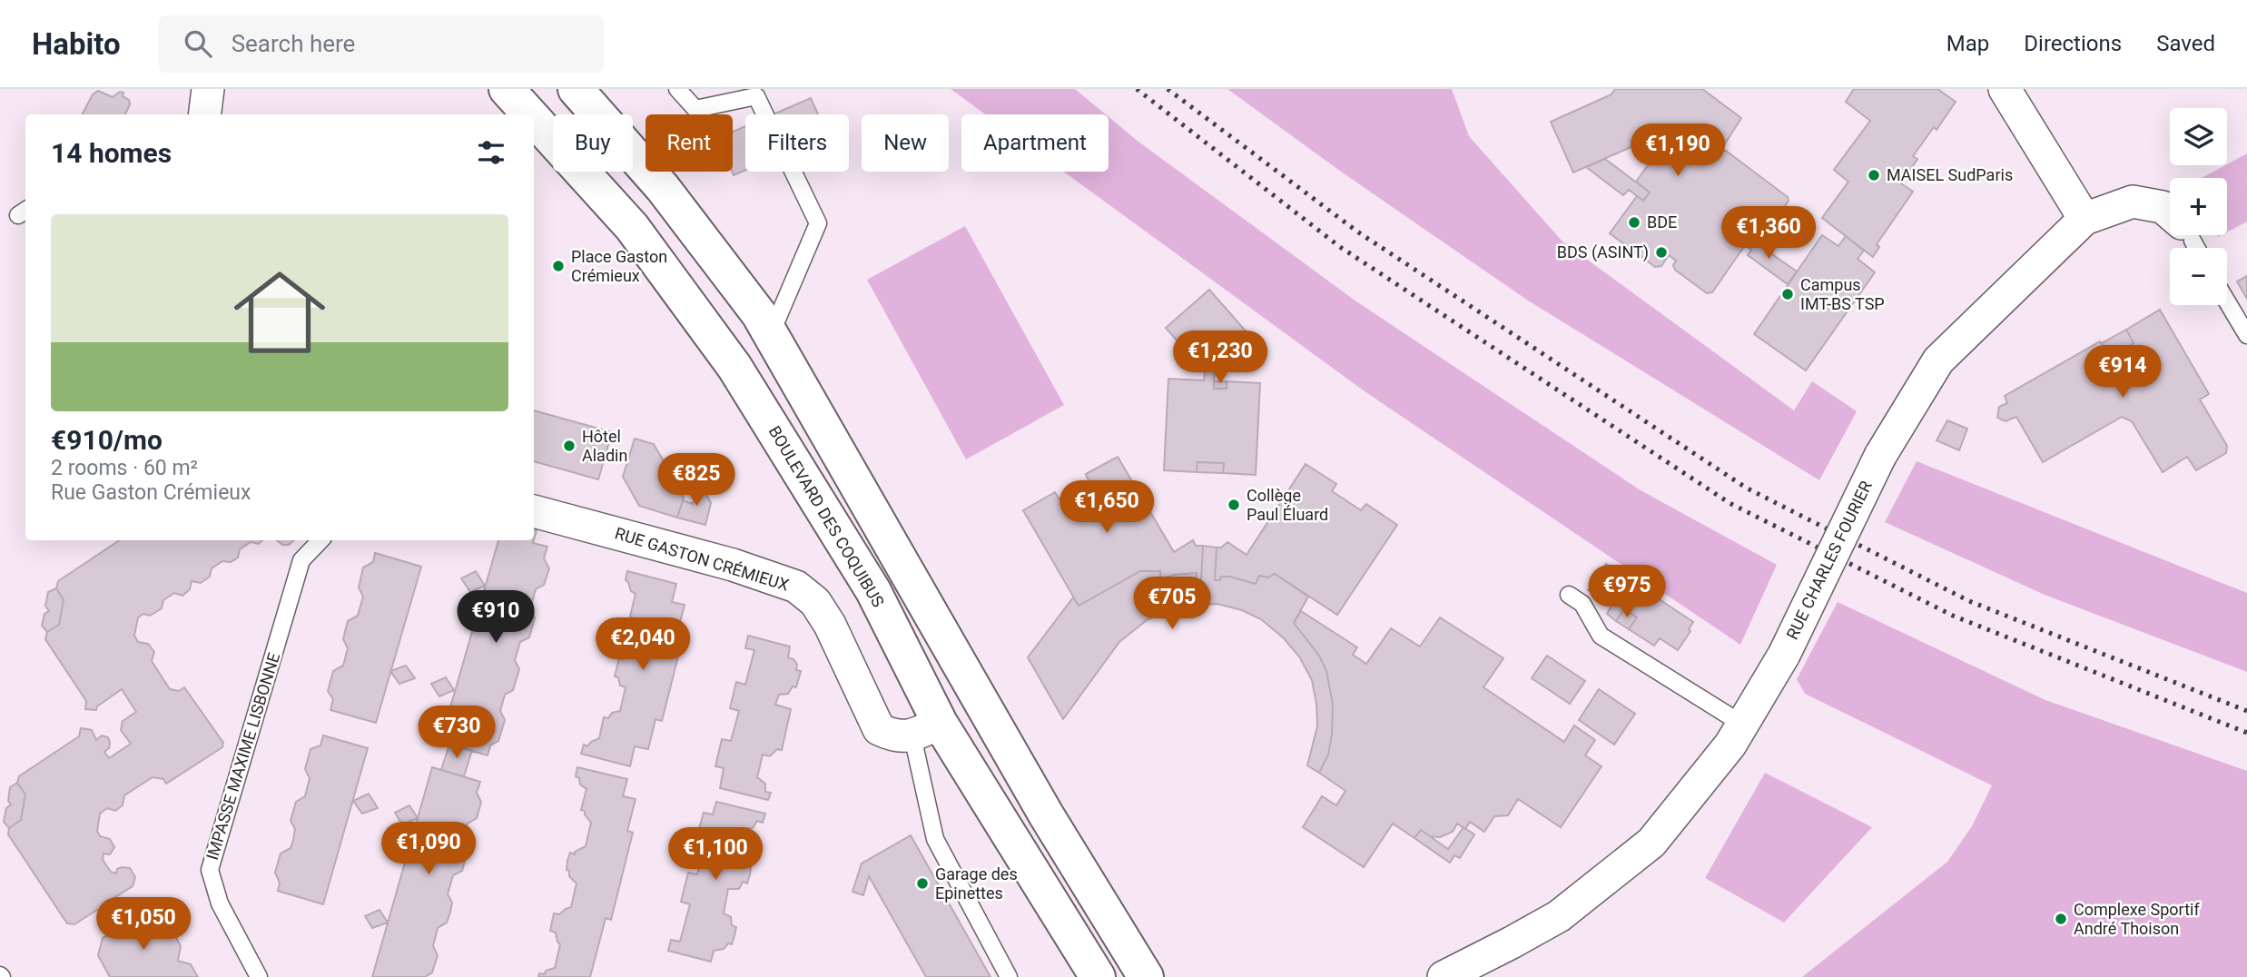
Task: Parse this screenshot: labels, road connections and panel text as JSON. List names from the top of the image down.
{
  "streets": {
    "main road": ["BOULEVARD DES COQUIBUS"],
    "street": ["RUE GASTON CRÉMIEUX", "RUE CHARLES FOURIER"],
    "lane": ["IMPASSE MAXIME LISBONNE"]
  },
  "crossings": [
    ["BOULEVARD DES COQUIBUS", "RUE GASTON CRÉMIEUX"]
  ],
  "places": [
    "MAISEL SudParis",
    "BDE",
    "BDS (ASINT)",
    "Place Gaston Crémieux",
    "Campus IMT-BS TSP",
    "Hôtel Aladin",
    "Collège Paul Éluard",
    "Garage des Epinettes",
    "Complexe Sportif André Thoison"
  ],
  "page": {
    "header": "Habito",
    "search": "Search here",
    "nav": ["Map", "Directions", "Saved"],
    "map_buttons": ["+", "−"],
    "chip": [
      "Buy",
      "Rent",
      "Filters",
      "New",
      "Apartment"
    ],
    "heading": "14 homes",
    "price": [
      "€1,190",
      "€1,360",
      "€1,230",
      "€914",
      "€825",
      "€1,650",
      "€975",
      "€705",
      "€910",
      "€2,040",
      "€730",
      "€1,090",
      "€1,100",
      "€1,050"
    ],
    "list": [
      {
        "name": "€910/mo",
        "note": "2 rooms · 60 m² · Rue Gaston Crémieux"
      }
    ]
  }
}
